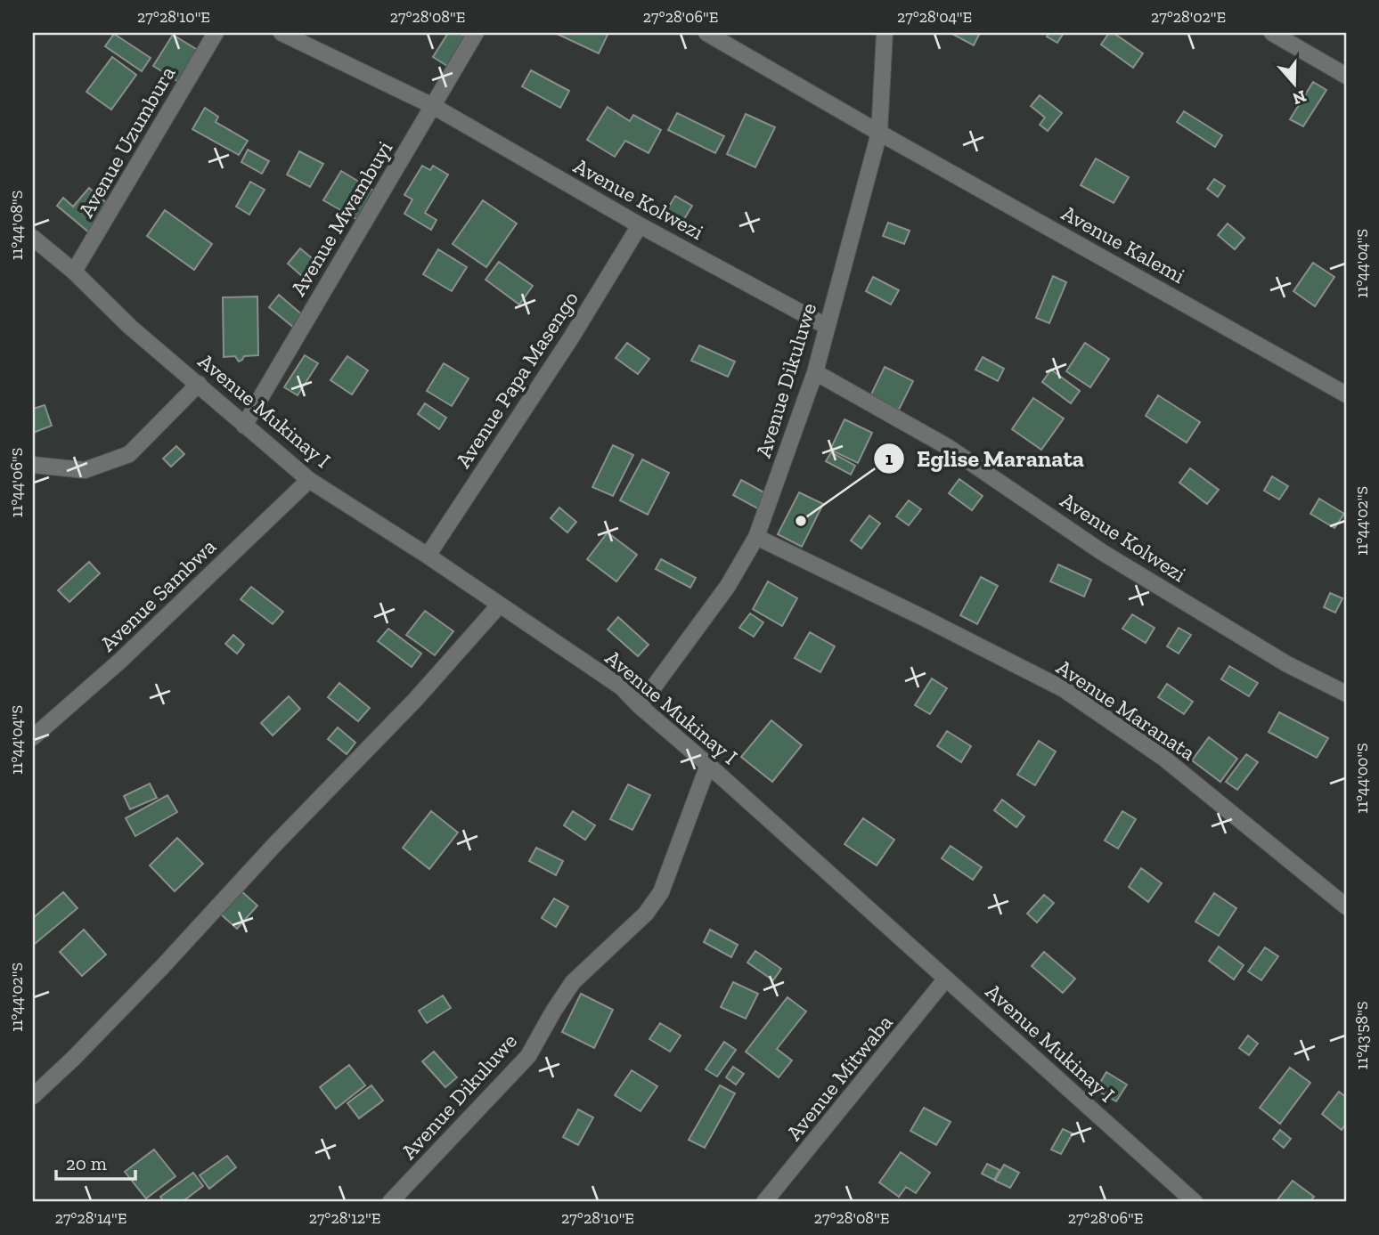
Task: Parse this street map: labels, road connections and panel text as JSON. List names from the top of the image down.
{
  "streets": {
    "street": [
      "Avenue Uzumbura",
      "Avenue Kolwezi",
      "Avenue Mwambuyi",
      "Avenue Kalemi",
      "Avenue Papa Masengo",
      "Avenue Dikuluwe",
      "Avenue Mukinay I",
      "Avenue Sambwa",
      "Avenue Maranata",
      "Avenue Mitwaba"
    ]
  },
  "crossings": [
    ["Avenue Uzumbura", "Avenue Mukinay I"],
    ["Avenue Kolwezi", "Avenue Mwambuyi"],
    ["Avenue Kolwezi", "Avenue Papa Masengo"],
    ["Avenue Kolwezi", "Avenue Dikuluwe"],
    ["Avenue Mwambuyi", "Avenue Mukinay I"],
    ["Avenue Kalemi", "Avenue Dikuluwe"],
    ["Avenue Papa Masengo", "Avenue Mukinay I"],
    ["Avenue Dikuluwe", "Avenue Mukinay I"],
    ["Avenue Dikuluwe", "Avenue Maranata"],
    ["Avenue Mukinay I", "Avenue Sambwa"],
    ["Avenue Mukinay I", "Avenue Mitwaba"]
  ],
  "places": ["Eglise Maranata"],
  "scale_bar": "20 m",
  "north": "bottom",
  "coordinates": [
    "27°28'10\"E",
    "27°28'08\"E",
    "27°28'06\"E",
    "27°28'04\"E",
    "27°28'02\"E",
    "11°44'08\"S",
    "11°44'04\"S",
    "11°44'06\"S",
    "11°44'02\"S",
    "11°44'00\"S",
    "11°43'58\"S",
    "27°28'14\"E",
    "27°28'12\"E"
  ]
}
